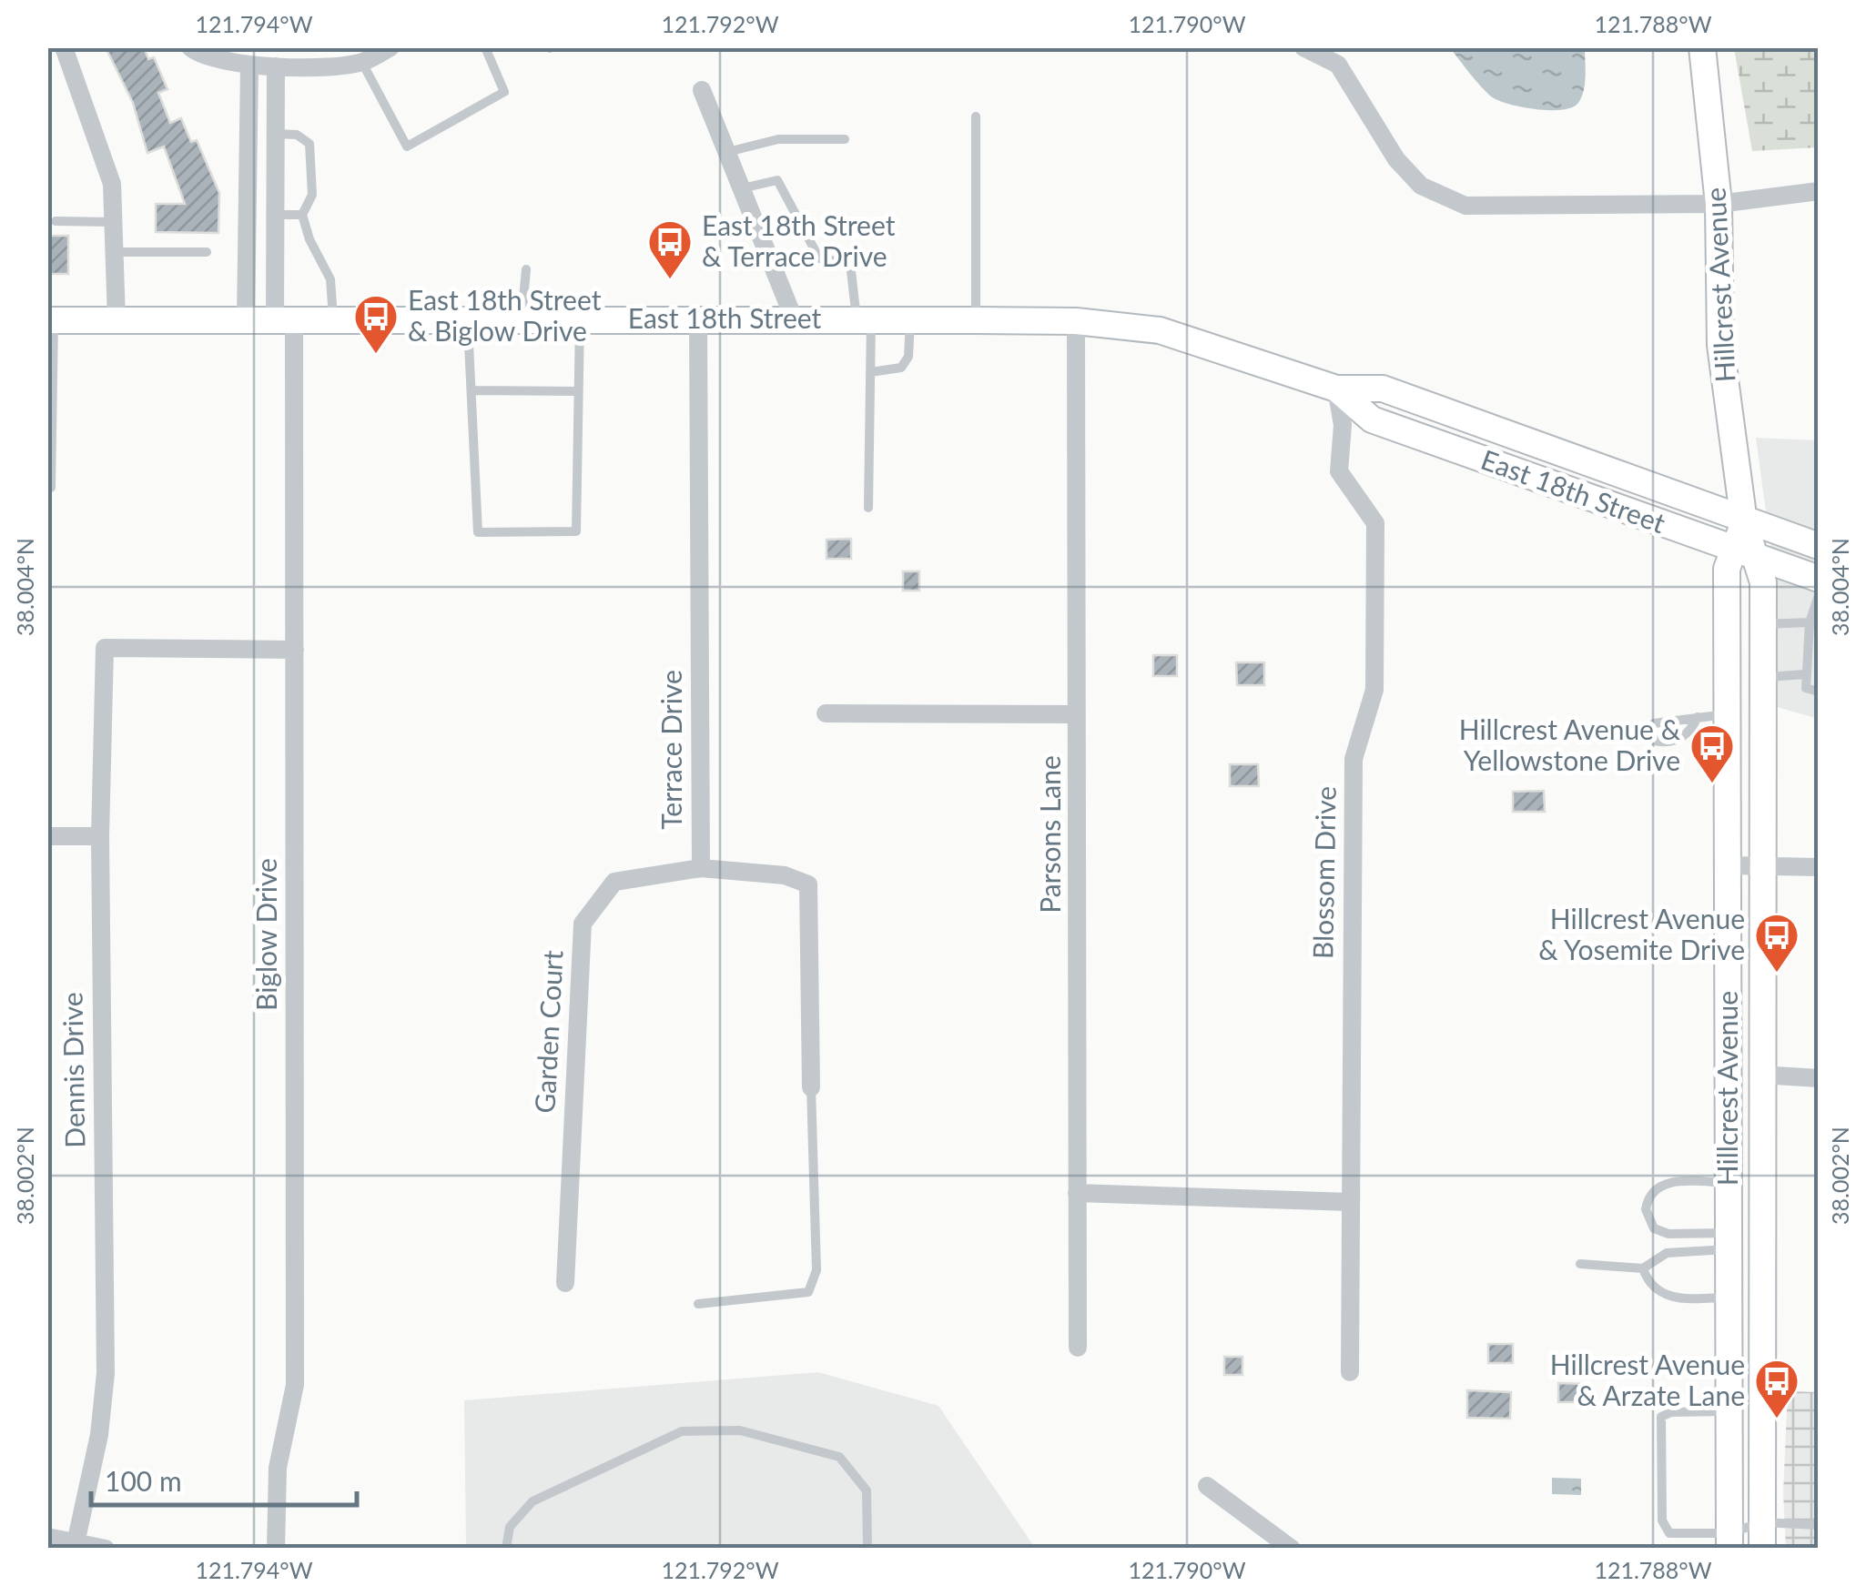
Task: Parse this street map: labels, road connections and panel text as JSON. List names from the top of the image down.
{
  "streets": {
    "main road": ["Hillcrest Avenue", "East 18th Street"],
    "street": [
      "Terrace Drive",
      "Parsons Lane",
      "Blossom Drive",
      "Biglow Drive",
      "Garden Court",
      "Dennis Drive"
    ]
  },
  "crossings": [
    ["Hillcrest Avenue", "East 18th Street"],
    ["East 18th Street", "Terrace Drive"],
    ["East 18th Street", "Parsons Lane"],
    ["East 18th Street", "Blossom Drive"],
    ["East 18th Street", "Biglow Drive"],
    ["Terrace Drive", "Garden Court"],
    ["Biglow Drive", "Dennis Drive"]
  ],
  "places": {
    "bus stop": [
      "East 18th Street & Terrace Drive",
      "East 18th Street & Biglow Drive",
      "Hillcrest Avenue & Yellowstone Drive",
      "Hillcrest Avenue & Yosemite Drive",
      "Hillcrest Avenue & Arzate Lane"
    ]
  },
  "scale_bar": "100 m",
  "coordinates": [
    "121.794°W",
    "121.792°W",
    "121.790°W",
    "121.788°W",
    "38.004°N",
    "38.002°N"
  ]
}
